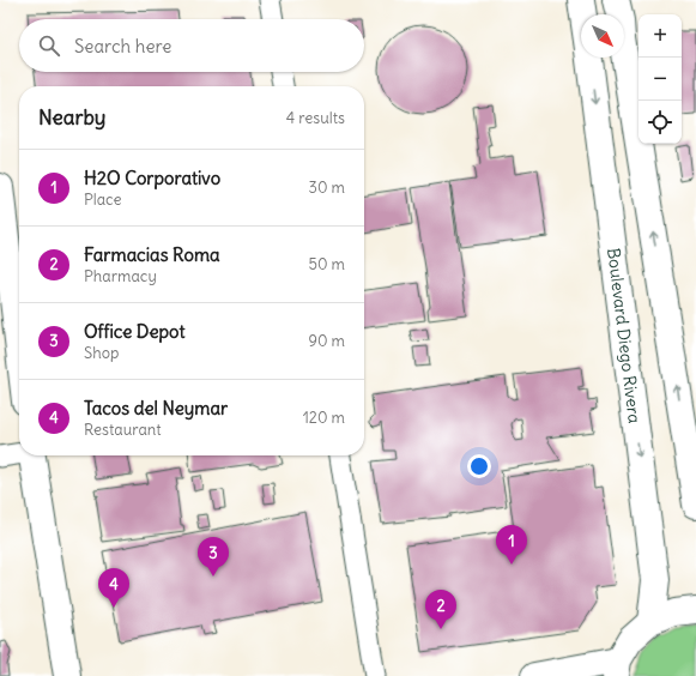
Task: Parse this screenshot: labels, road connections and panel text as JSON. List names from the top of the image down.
{
  "streets": {
    "street": ["Boulevard Diego Rivera"]
  },
  "north": "bottom right",
  "page": {
    "map_buttons": ["+", "−"],
    "search": "Search here",
    "heading": ["Nearby", "4 results"],
    "list": [
      {
        "mark": "1",
        "name": "H2O Corporativo",
        "note": "Place",
        "value": "30 m"
      },
      {
        "mark": "2",
        "name": "Farmacias Roma",
        "note": "Pharmacy",
        "value": "50 m"
      },
      {
        "mark": "3",
        "name": "Office Depot",
        "note": "Shop",
        "value": "90 m"
      },
      {
        "mark": "4",
        "name": "Tacos del Neymar",
        "note": "Restaurant",
        "value": "120 m"
      }
    ],
    "pins": [
      "1",
      "3",
      "4",
      "2"
    ]
  }
}
